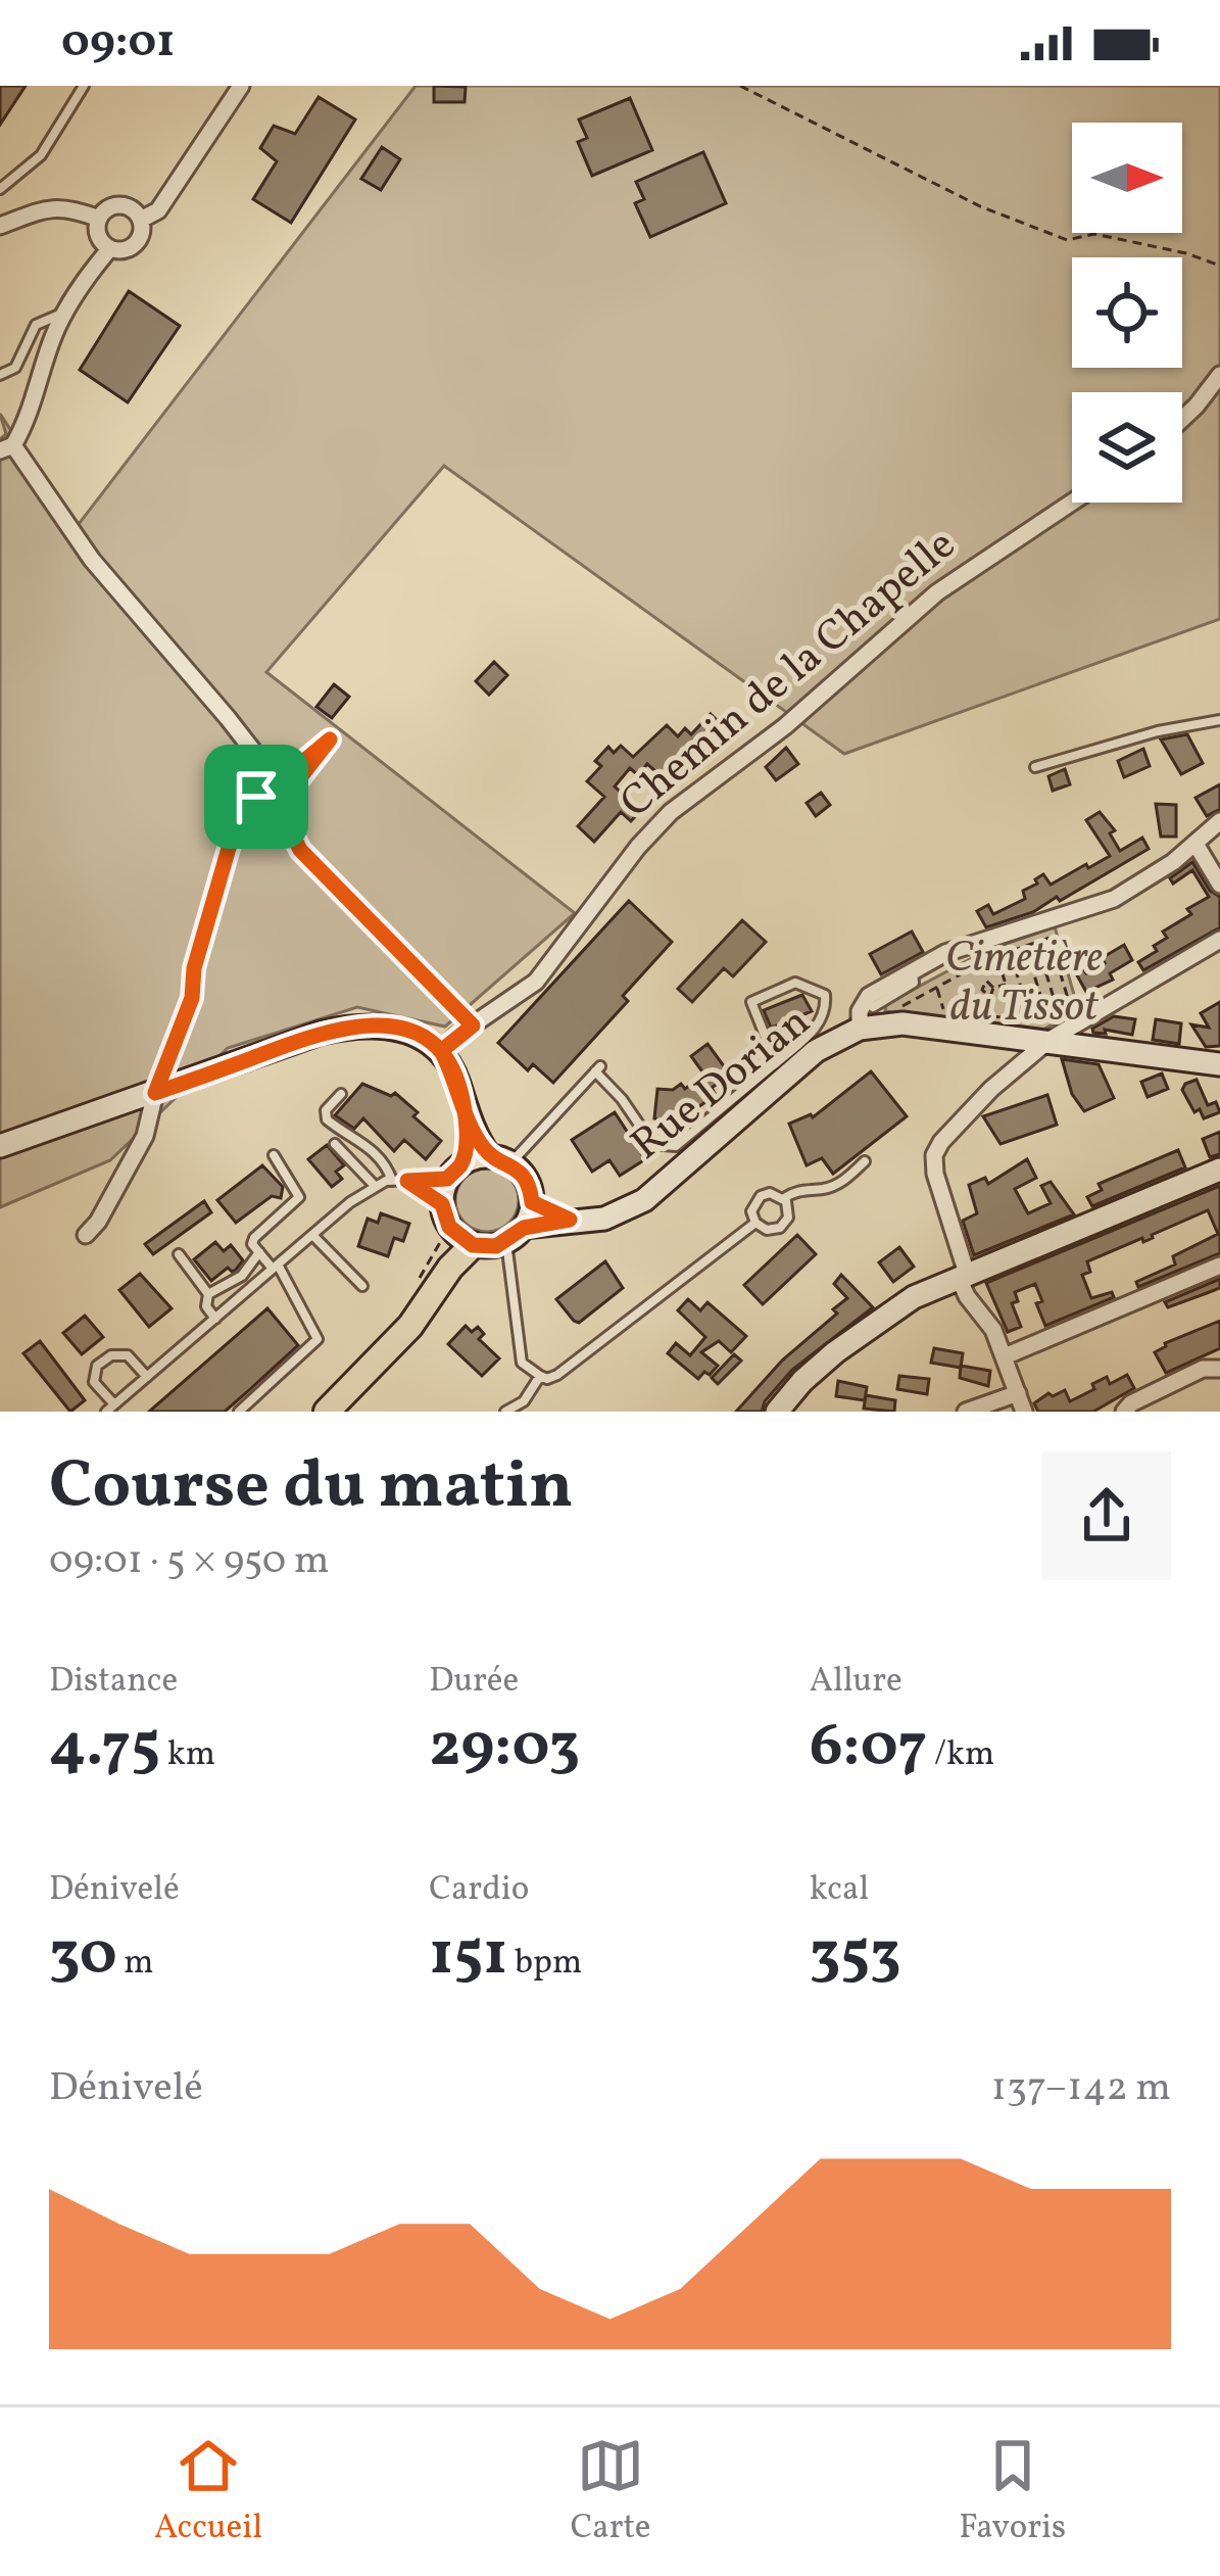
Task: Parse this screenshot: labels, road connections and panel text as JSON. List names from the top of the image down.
{
  "streets": {
    "main road": ["Rue Dorian"],
    "street": ["Chemin de la Chapelle"]
  },
  "parks": ["Cimetière du Tissot"],
  "north": "right",
  "page": {
    "status": "09:01",
    "heading": ["Course du matin", "09:01 · 5 × 950 m"],
    "stats": [
      ["Distance", "4.75 km"],
      ["Durée", "29:03"],
      ["Allure", "6:07 /km"],
      ["Dénivelé", "30 m"],
      ["Cardio", "151 bpm"],
      ["kcal", "353"]
    ],
    "chart": ["Dénivelé", "137–142 m"],
    "tabs": ["Accueil", "Carte", "Favoris"]
  }
}
